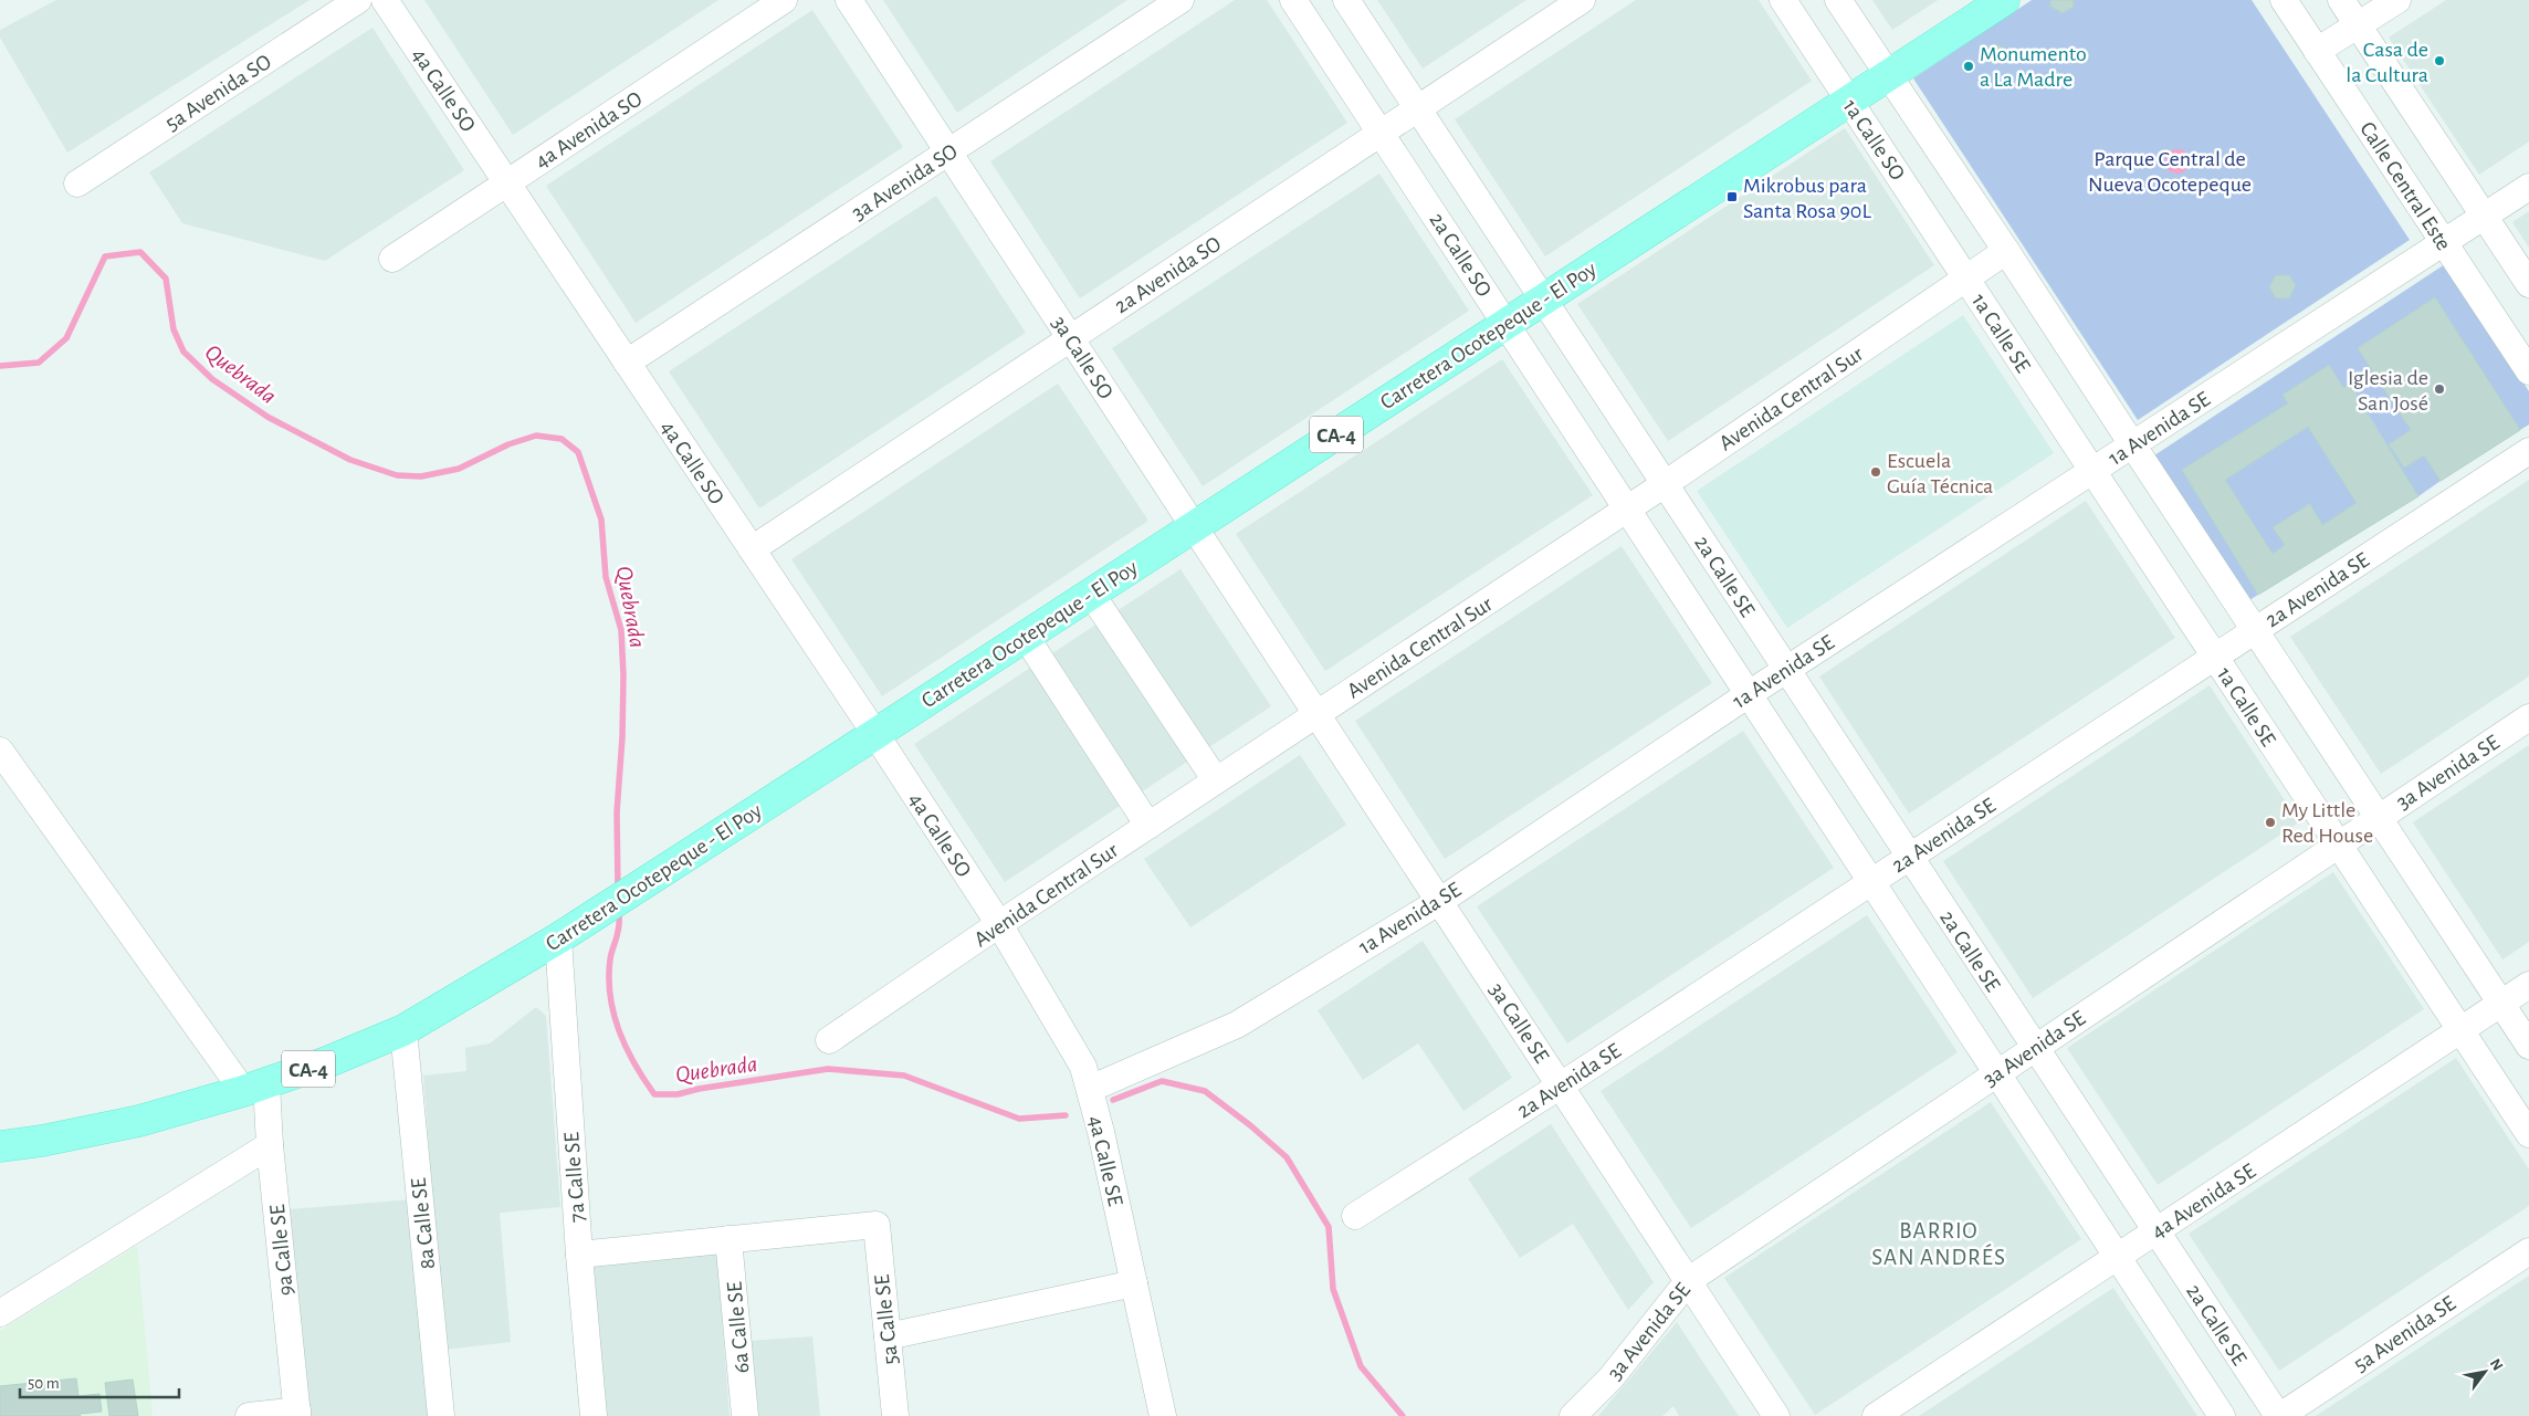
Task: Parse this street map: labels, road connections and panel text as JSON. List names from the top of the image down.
{
  "streets": {
    "main road": ["Carretera Ocotepeque - El Poy", "CA-4"],
    "street": [
      "4a Calle SO",
      "5a Avenida SO",
      "4a Avenida SO",
      "1a Calle SO",
      "3a Avenida SO",
      "Calle Central Este",
      "2a Calle SO",
      "2a Avenida SO",
      "1a Calle SE",
      "3a Calle SO",
      "Avenida Central Sur",
      "1a Avenida SE",
      "2a Calle SE",
      "2a Avenida SE",
      "3a Avenida SE",
      "3a Calle SE",
      "4a Calle SE",
      "7a Calle SE",
      "4a Avenida SE",
      "8a Calle SE",
      "9a Calle SE",
      "5a Calle SE",
      "6a Calle SE",
      "5a Avenida SE"
    ]
  },
  "crossings": [
    ["4a Calle SO", "4a Avenida SO"],
    ["4a Calle SO", "3a Avenida SO"],
    ["4a Calle SO", "2a Avenida SO"],
    ["4a Calle SO", "Carretera Ocotepeque - El Poy"],
    ["4a Calle SO", "Avenida Central Sur"],
    ["4a Calle SO", "4a Calle SE"],
    ["1a Calle SO", "1a Calle SE"],
    ["1a Calle SO", "Carretera Ocotepeque - El Poy"],
    ["1a Calle SO", "Avenida Central Sur"],
    ["3a Avenida SO", "3a Calle SO"],
    ["Calle Central Este", "1a Avenida SE"],
    ["2a Calle SO", "2a Avenida SO"],
    ["2a Calle SO", "Carretera Ocotepeque - El Poy"],
    ["2a Calle SO", "Avenida Central Sur"],
    ["2a Calle SO", "2a Calle SE"],
    ["2a Avenida SO", "3a Calle SO"],
    ["1a Calle SE", "Avenida Central Sur"],
    ["1a Calle SE", "1a Avenida SE"],
    ["1a Calle SE", "2a Avenida SE"],
    ["1a Calle SE", "3a Avenida SE"],
    ["1a Calle SE", "4a Avenida SE"],
    ["Carretera Ocotepeque - El Poy", "3a Calle SO"],
    ["Carretera Ocotepeque - El Poy", "7a Calle SE"],
    ["Carretera Ocotepeque - El Poy", "8a Calle SE"],
    ["Carretera Ocotepeque - El Poy", "9a Calle SE"],
    ["3a Calle SO", "Avenida Central Sur"],
    ["3a Calle SO", "3a Calle SE"],
    ["Avenida Central Sur", "2a Calle SE"],
    ["Avenida Central Sur", "3a Calle SE"],
    ["Avenida Central Sur", "4a Calle SE"],
    ["1a Avenida SE", "2a Calle SE"],
    ["1a Avenida SE", "3a Calle SE"],
    ["1a Avenida SE", "4a Calle SE"],
    ["2a Calle SE", "2a Avenida SE"],
    ["2a Calle SE", "3a Avenida SE"],
    ["2a Calle SE", "4a Avenida SE"],
    ["2a Calle SE", "5a Avenida SE"],
    ["2a Avenida SE", "3a Calle SE"],
    ["3a Avenida SE", "3a Calle SE"],
    ["5a Calle SE", "6a Calle SE"]
  ],
  "districts": ["BARRIO SAN ANDRÉS"],
  "water": ["Quebrada"],
  "parks": ["Parque Central de Nueva Ocotepeque"],
  "places": {
    "other": [
      "Casa de la Cultura",
      "Monumento a La Madre",
      "Iglesia de San José",
      "Escuela Guía Técnica",
      "My Little Red House"
    ],
    "transit": ["Mikrobus para Santa Rosa 90L"]
  },
  "scale_bar": "50 m",
  "north": "top right"
}
